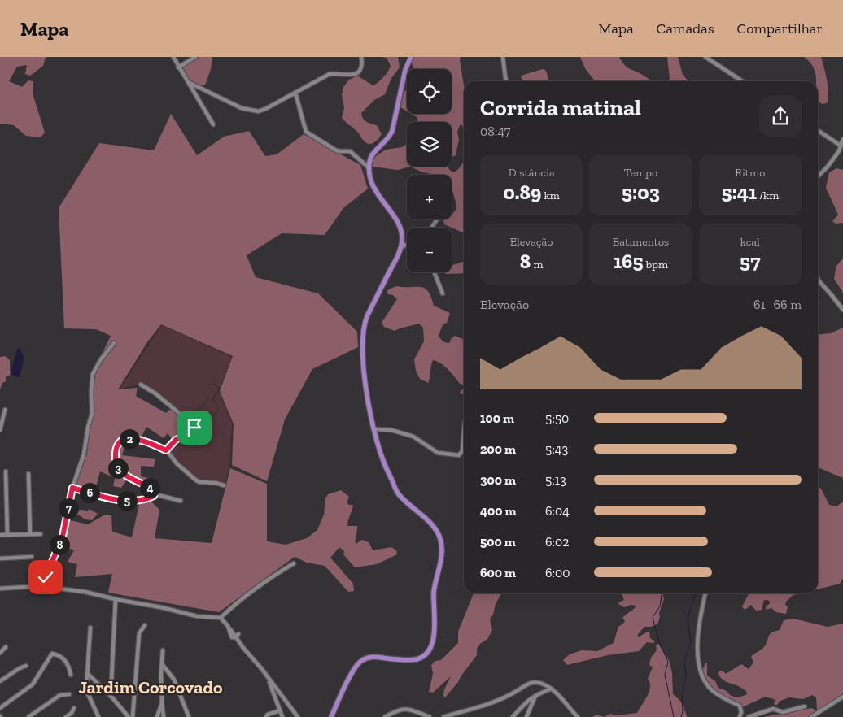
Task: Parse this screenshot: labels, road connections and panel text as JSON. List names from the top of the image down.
{
  "districts": ["Jardim Corcovado"],
  "page": {
    "header": "Mapa",
    "nav": ["Mapa", "Camadas", "Compartilhar"],
    "map_buttons": ["+", "−"],
    "heading": ["Corrida matinal", "08:47"],
    "stats": [
      ["Distância", "0.89 km"],
      ["Tempo", "5:03"],
      ["Ritmo", "5:41 /km"],
      ["Elevação", "8 m"],
      ["Batimentos", "165 bpm"],
      ["kcal", "57"]
    ],
    "chart": ["Elevação", "61–66 m"],
    "list": [
      {
        "name": "100 m",
        "note": "5:50"
      },
      {
        "name": "200 m",
        "note": "5:43"
      },
      {
        "name": "300 m",
        "note": "5:13"
      },
      {
        "name": "400 m",
        "note": "6:04"
      },
      {
        "name": "500 m",
        "note": "6:02"
      },
      {
        "name": "600 m",
        "note": "6:00"
      }
    ],
    "pins": [
      "2",
      "3",
      "4",
      "6",
      "5",
      "7",
      "8"
    ]
  }
}
